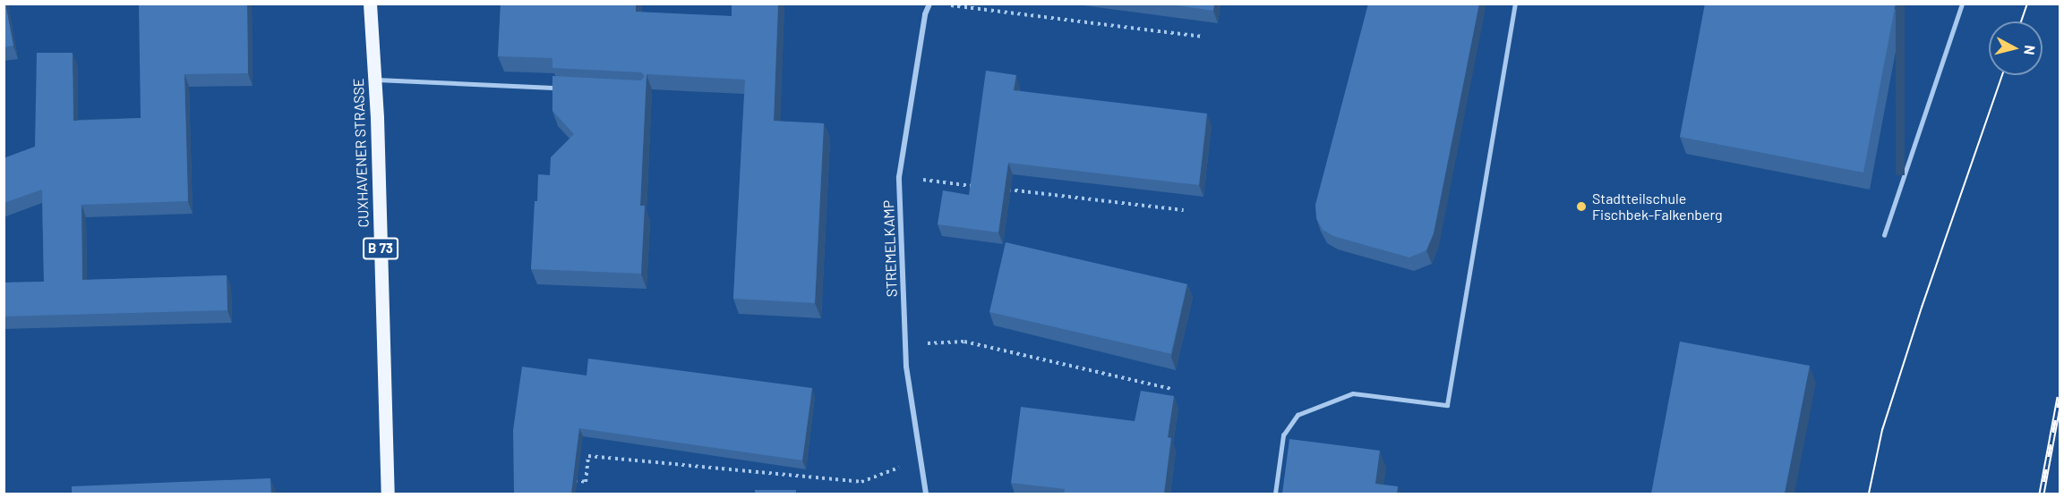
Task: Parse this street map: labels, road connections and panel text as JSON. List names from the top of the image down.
{
  "streets": {
    "main road": ["CUXHAVENER STRASSE", "B 73"],
    "street": ["STREMELKAMP"]
  },
  "places": ["Stadtteilschule Fischbek-Falkenberg"],
  "north": "right"
}
